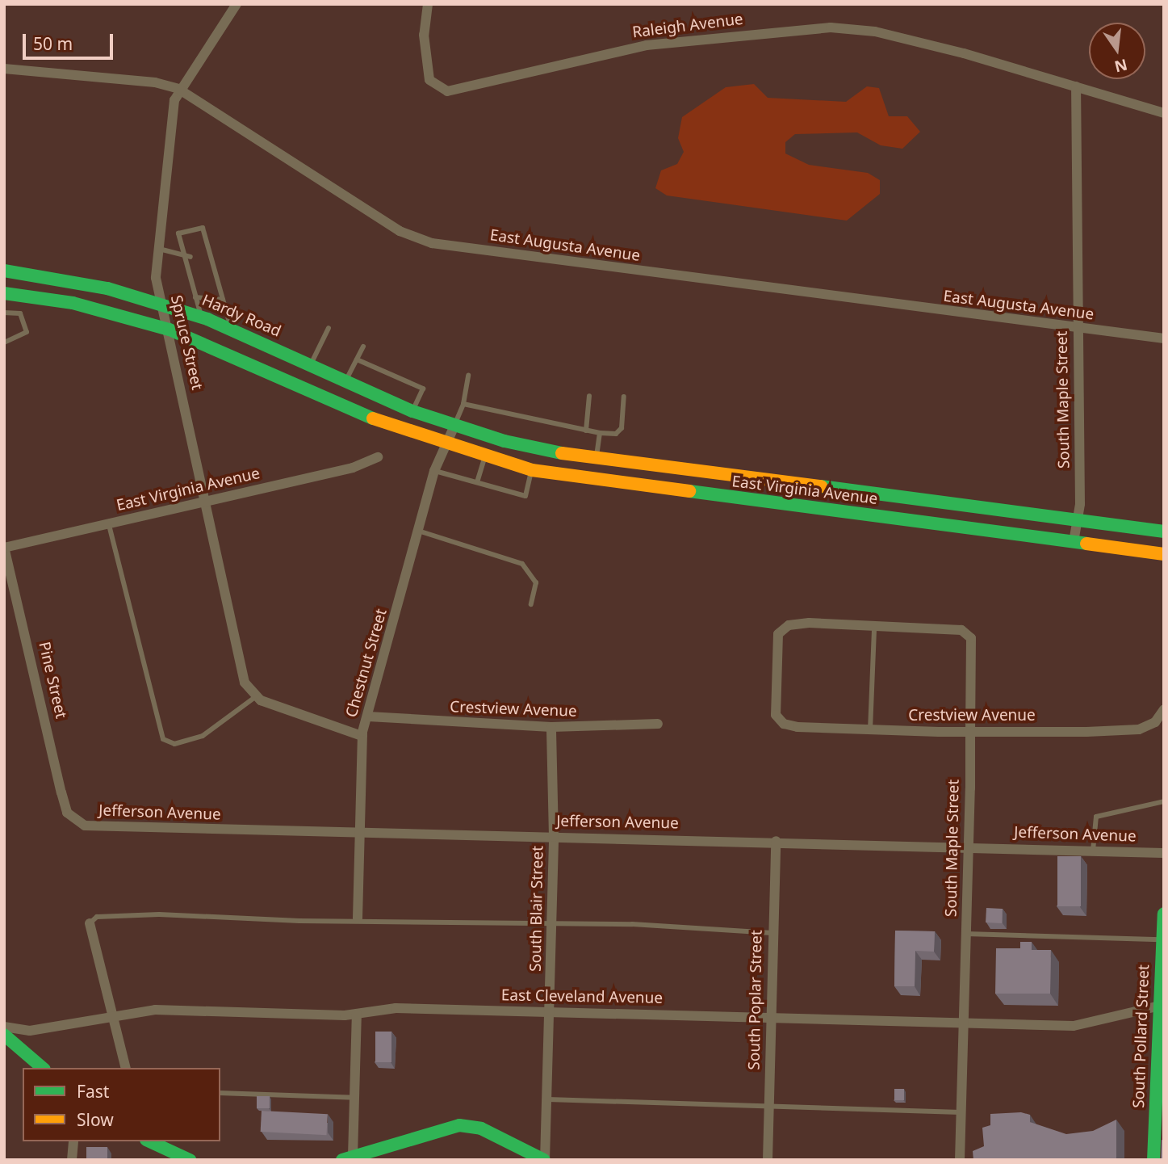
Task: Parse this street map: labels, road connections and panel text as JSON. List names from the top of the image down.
{
  "streets": {
    "main road": ["Hardy Road", "East Virginia Avenue", "South Pollard Street"],
    "street": [
      "Raleigh Avenue",
      "East Augusta Avenue",
      "Spruce Street",
      "South Maple Street",
      "Chestnut Street",
      "Pine Street",
      "Crestview Avenue",
      "Jefferson Avenue",
      "South Blair Street",
      "East Cleveland Avenue",
      "South Poplar Street"
    ]
  },
  "crossings": [
    ["Raleigh Avenue", "South Maple Street"],
    ["East Augusta Avenue", "Spruce Street"],
    ["East Augusta Avenue", "South Maple Street"],
    ["Hardy Road", "Spruce Street"],
    ["Hardy Road", "East Virginia Avenue"],
    ["Hardy Road", "Chestnut Street"],
    ["Spruce Street", "East Virginia Avenue"],
    ["South Maple Street", "East Virginia Avenue"],
    ["South Maple Street", "Crestview Avenue"],
    ["South Maple Street", "Jefferson Avenue"],
    ["South Maple Street", "East Cleveland Avenue"],
    ["East Virginia Avenue", "Chestnut Street"],
    ["East Virginia Avenue", "Pine Street"],
    ["Chestnut Street", "Crestview Avenue"],
    ["Chestnut Street", "Jefferson Avenue"],
    ["Pine Street", "Jefferson Avenue"],
    ["Crestview Avenue", "South Blair Street"],
    ["Jefferson Avenue", "South Blair Street"],
    ["Jefferson Avenue", "South Poplar Street"],
    ["South Blair Street", "East Cleveland Avenue"],
    ["East Cleveland Avenue", "South Poplar Street"],
    ["East Cleveland Avenue", "South Pollard Street"]
  ],
  "legend": ["Fast", "Slow"],
  "scale_bar": "50 m",
  "north": "bottom"
}
